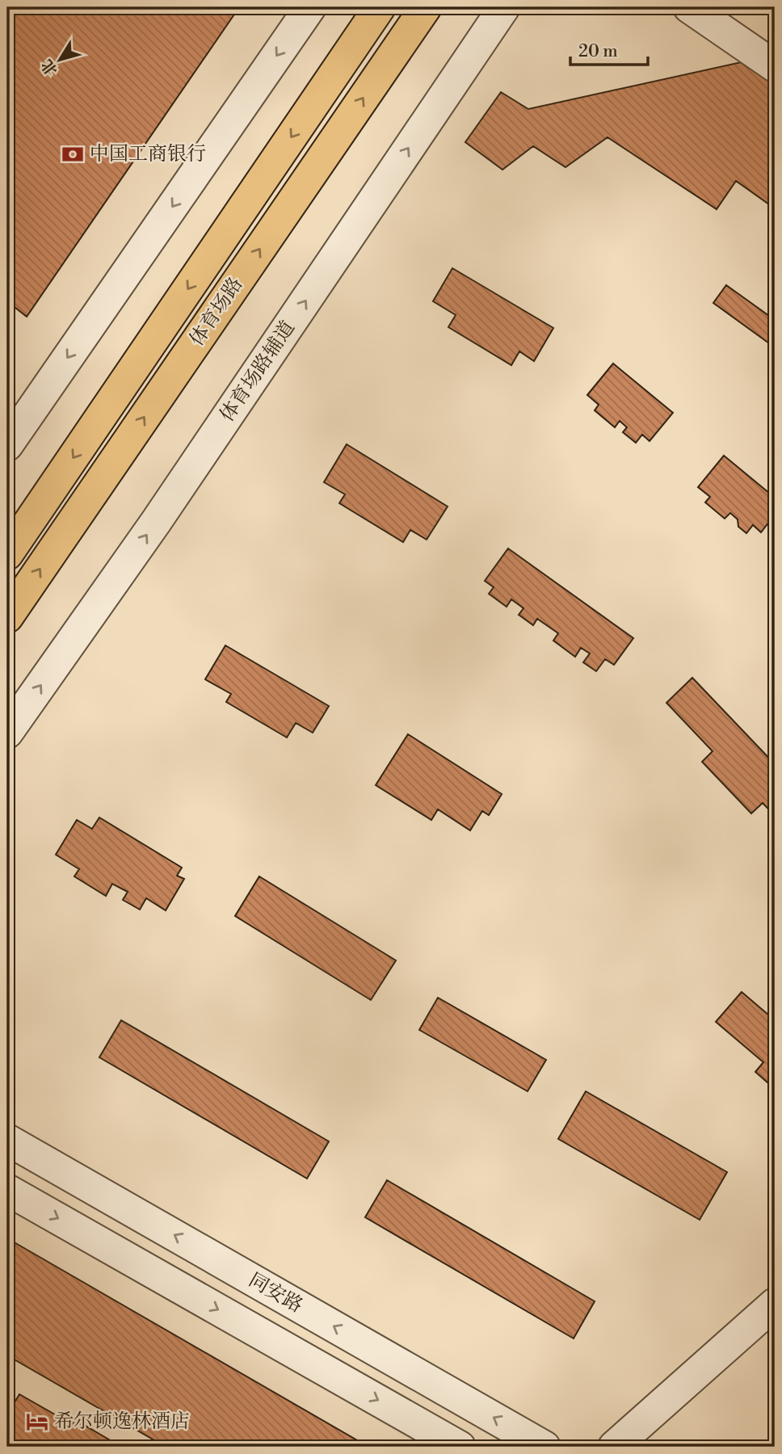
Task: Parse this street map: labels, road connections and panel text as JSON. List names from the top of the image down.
{
  "streets": {
    "main road": ["体育场路"],
    "street": ["体育场路辅道", "同安路"]
  },
  "places": {
    "bank": ["中国工商银行"],
    "hotel": ["希尔顿逸林酒店"]
  },
  "scale_bar": "20 m",
  "north": "bottom left"
}
